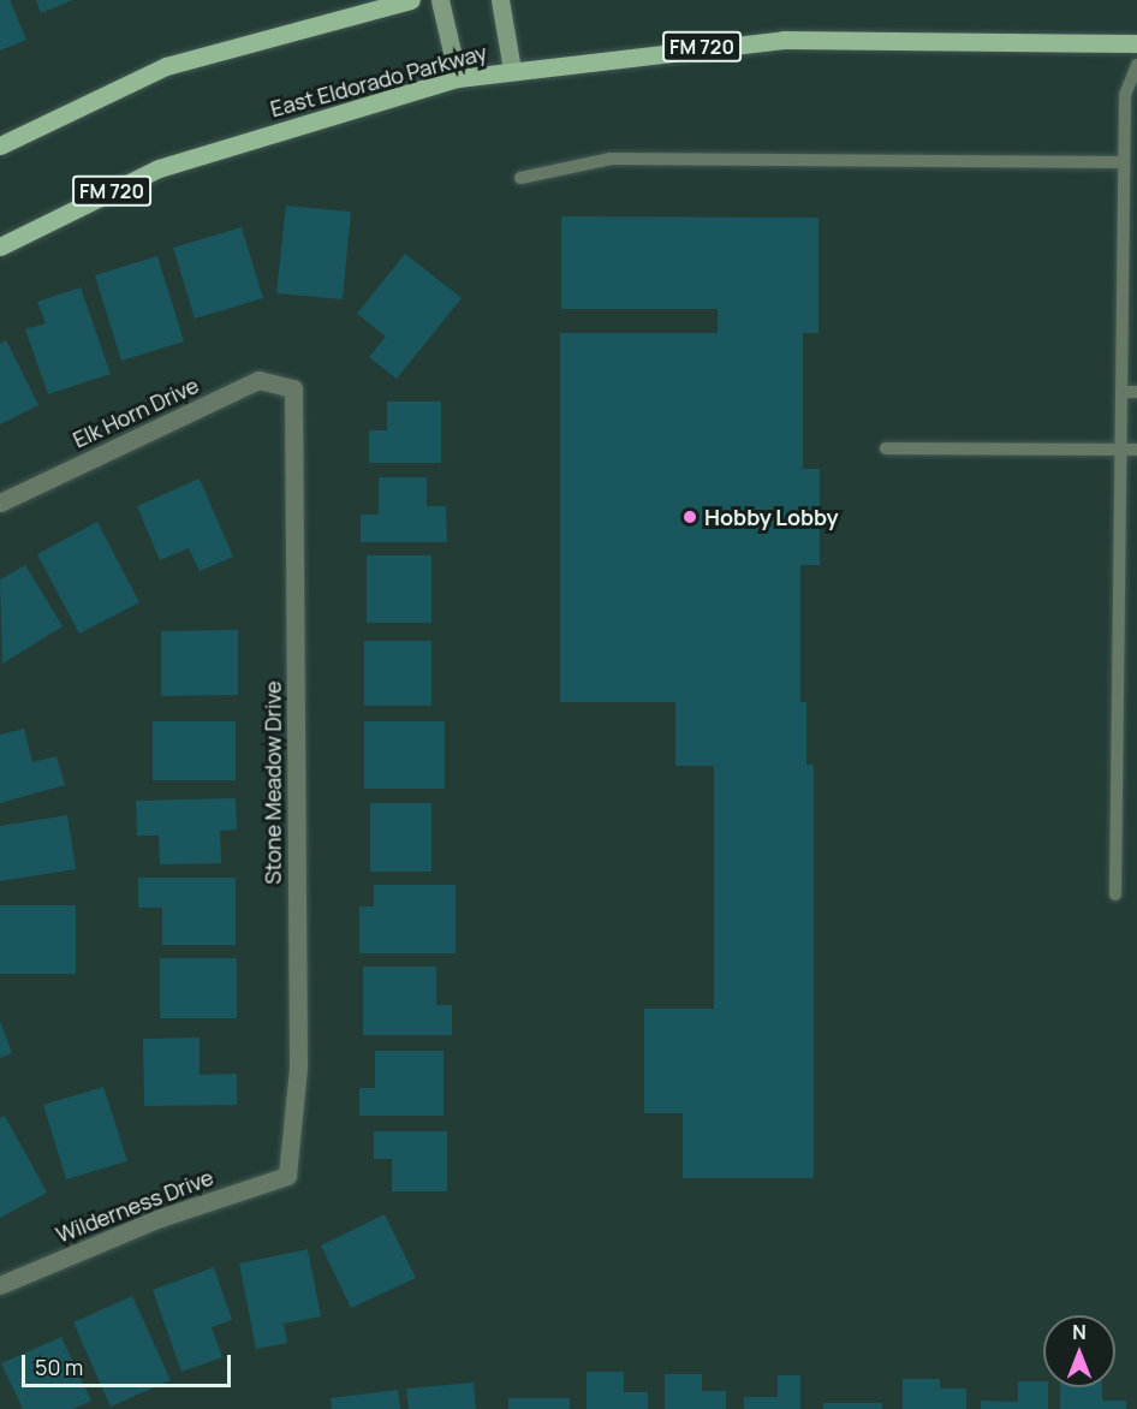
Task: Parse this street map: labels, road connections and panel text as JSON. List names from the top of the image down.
{
  "streets": {
    "main road": ["FM 720", "East Eldorado Parkway"],
    "street": ["Elk Horn Drive", "Stone Meadow Drive", "Wilderness Drive"]
  },
  "crossings": [
    ["Elk Horn Drive", "Stone Meadow Drive"],
    ["Stone Meadow Drive", "Wilderness Drive"]
  ],
  "places": ["Hobby Lobby"],
  "scale_bar": "50 m",
  "north": "top"
}
